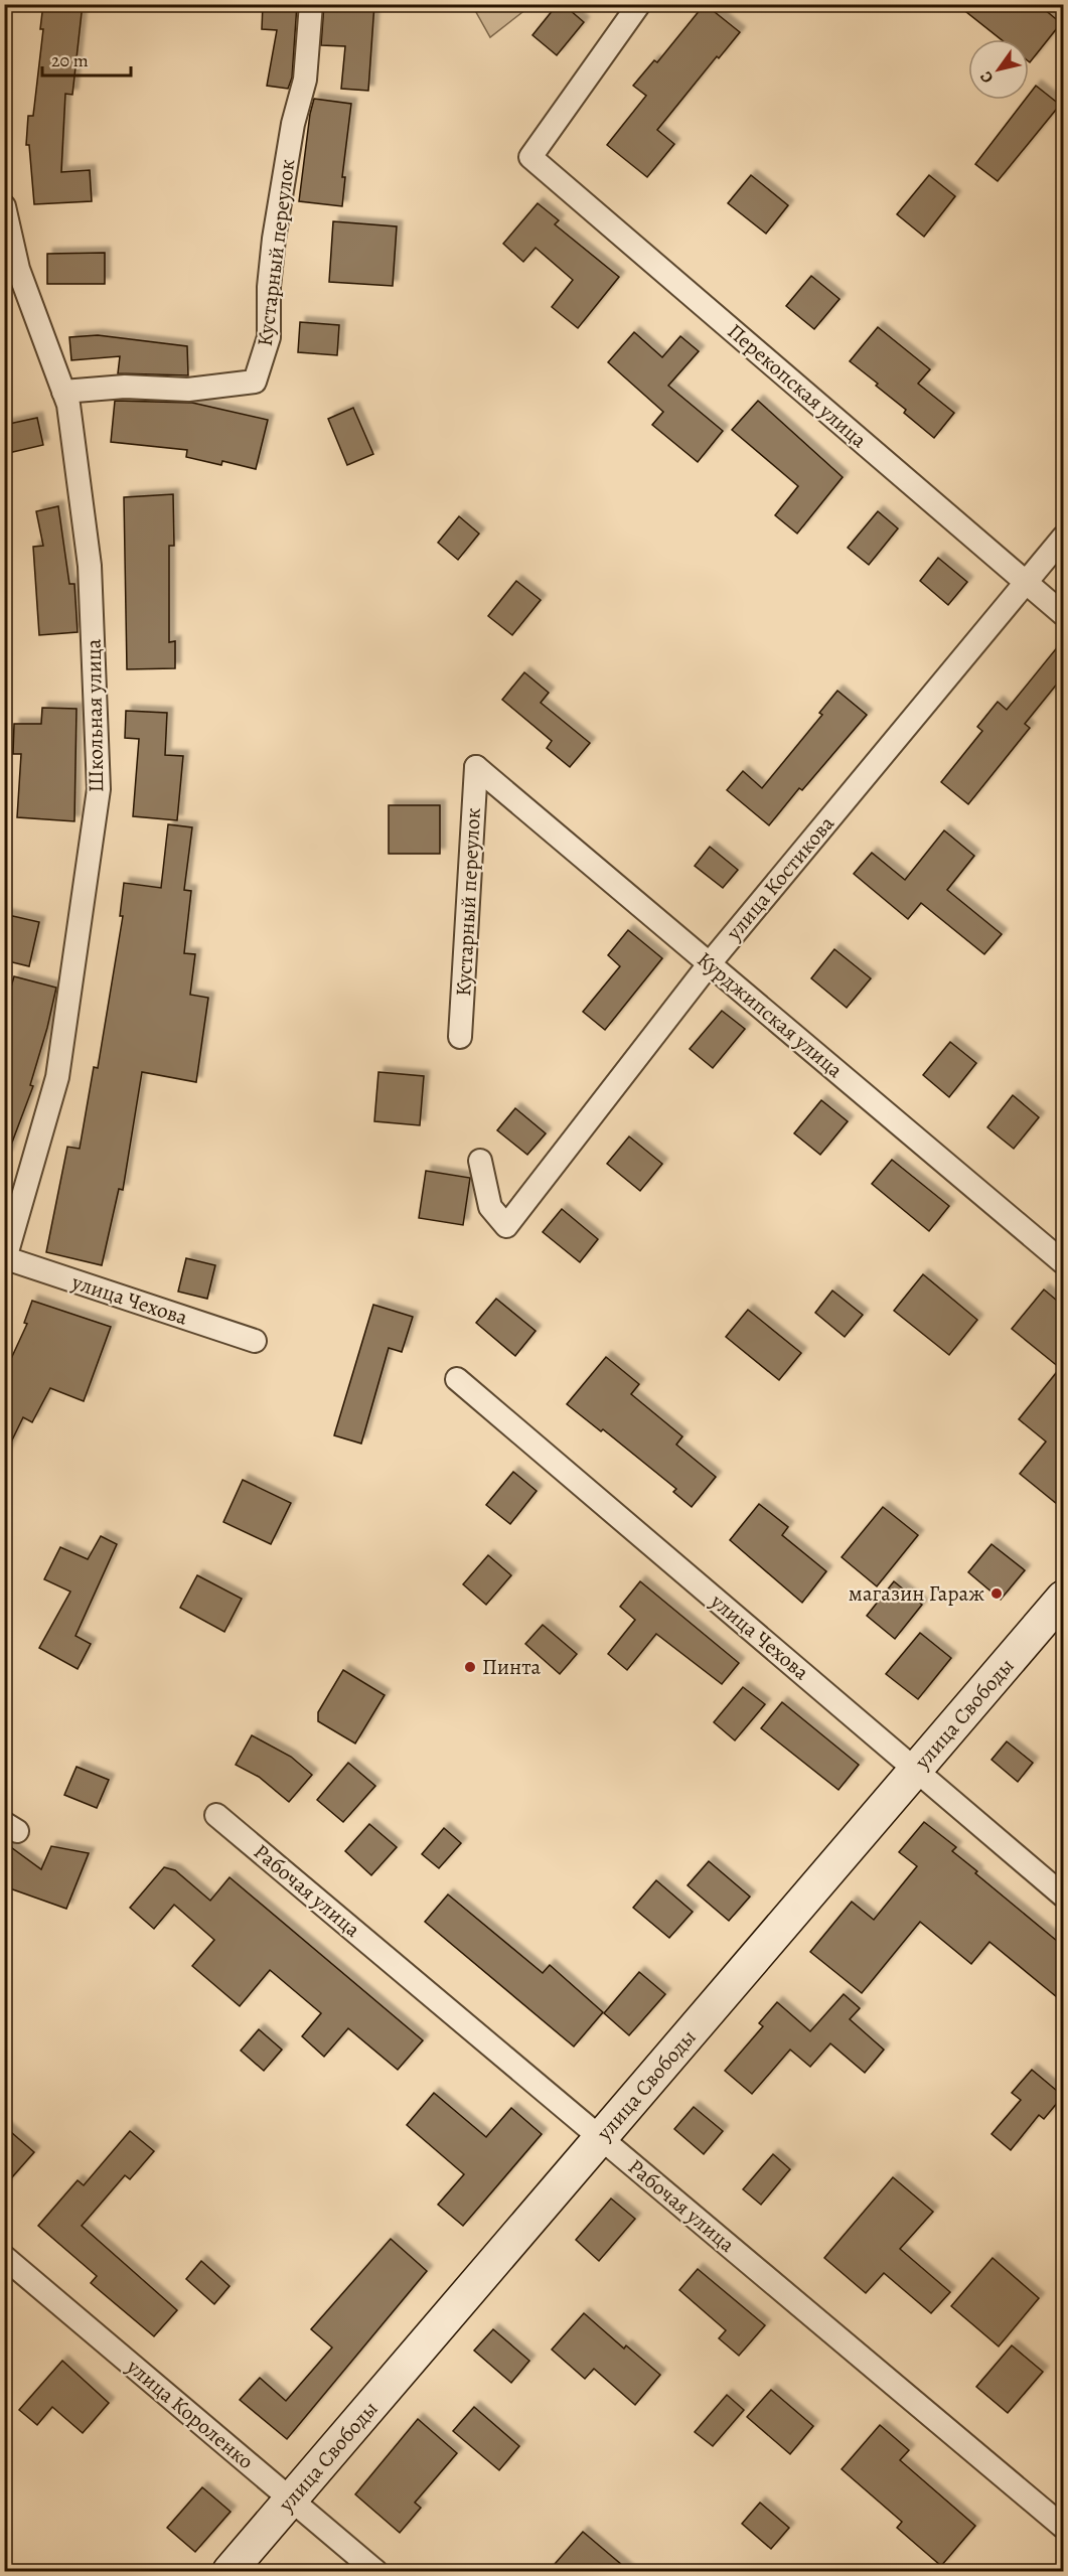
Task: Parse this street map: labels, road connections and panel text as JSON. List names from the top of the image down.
{
  "streets": {
    "street": [
      "Кустарный переулок",
      "Перекопская улица",
      "Школьная улица",
      "улица Костикова",
      "Курджипская улица",
      "улица Чехова",
      "улица Свободы",
      "Рабочая улица",
      "улица Короленко"
    ]
  },
  "crossings": [
    ["Кустарный переулок", "Школьная улица"],
    ["Кустарный переулок", "Курджипская улица"],
    ["Перекопская улица", "улица Костикова"],
    ["Школьная улица", "улица Чехова"],
    ["улица Костикова", "Курджипская улица"],
    ["улица Чехова", "улица Свободы"],
    ["улица Свободы", "Рабочая улица"],
    ["улица Свободы", "улица Короленко"]
  ],
  "places": ["магазин Гараж", "Пинта"],
  "scale_bar": "20 m",
  "north": "bottom left"
}
